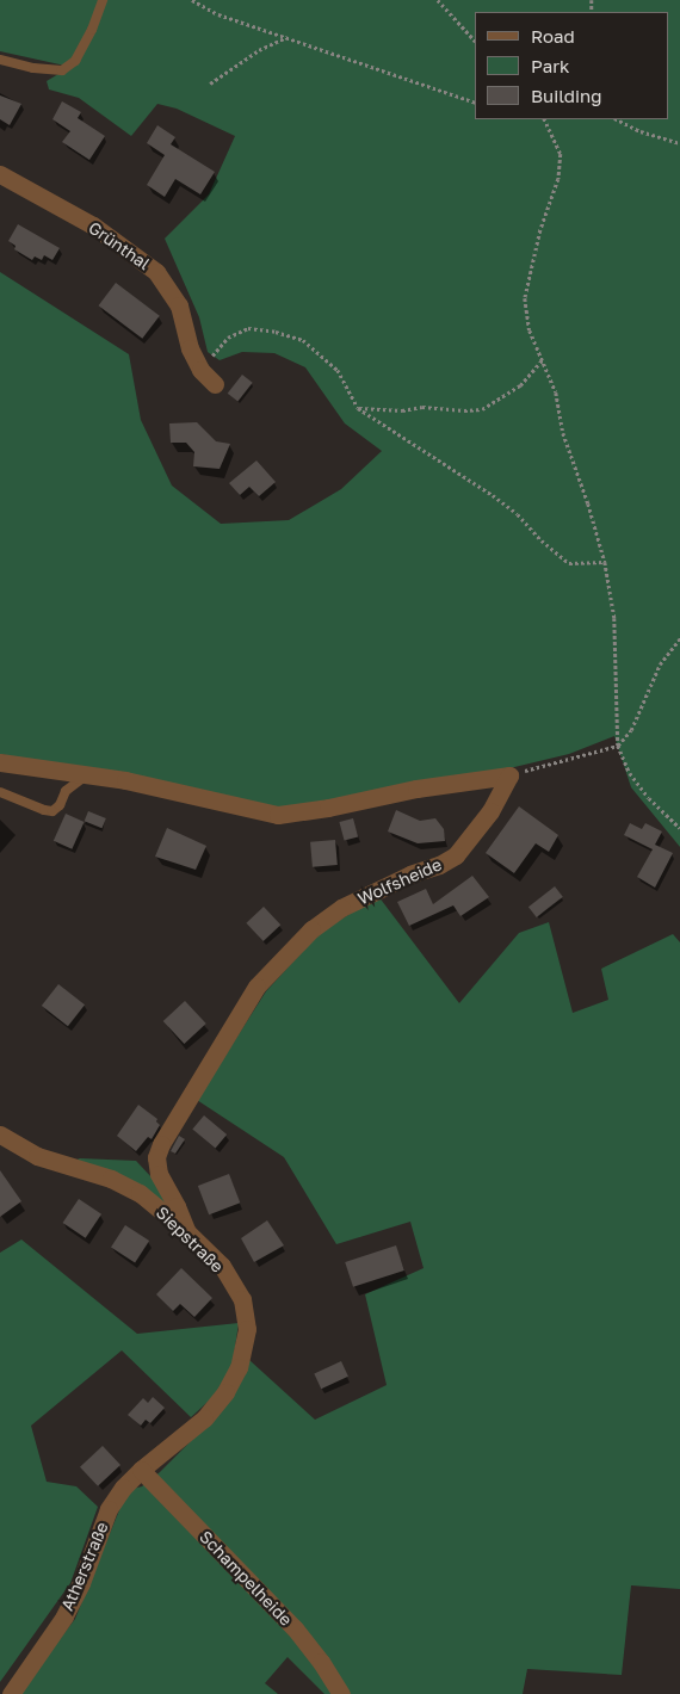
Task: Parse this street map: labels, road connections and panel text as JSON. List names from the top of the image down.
{
  "streets": {
    "street": [
      "Grünthal",
      "Wolfsheide",
      "Siepstraße",
      "Atherstraße",
      "Schampelheide"
    ]
  },
  "crossings": [
    ["Wolfsheide", "Siepstraße"],
    ["Siepstraße", "Atherstraße"],
    ["Siepstraße", "Schampelheide"],
    ["Atherstraße", "Schampelheide"]
  ],
  "legend": ["Road", "Park", "Building"]
}
